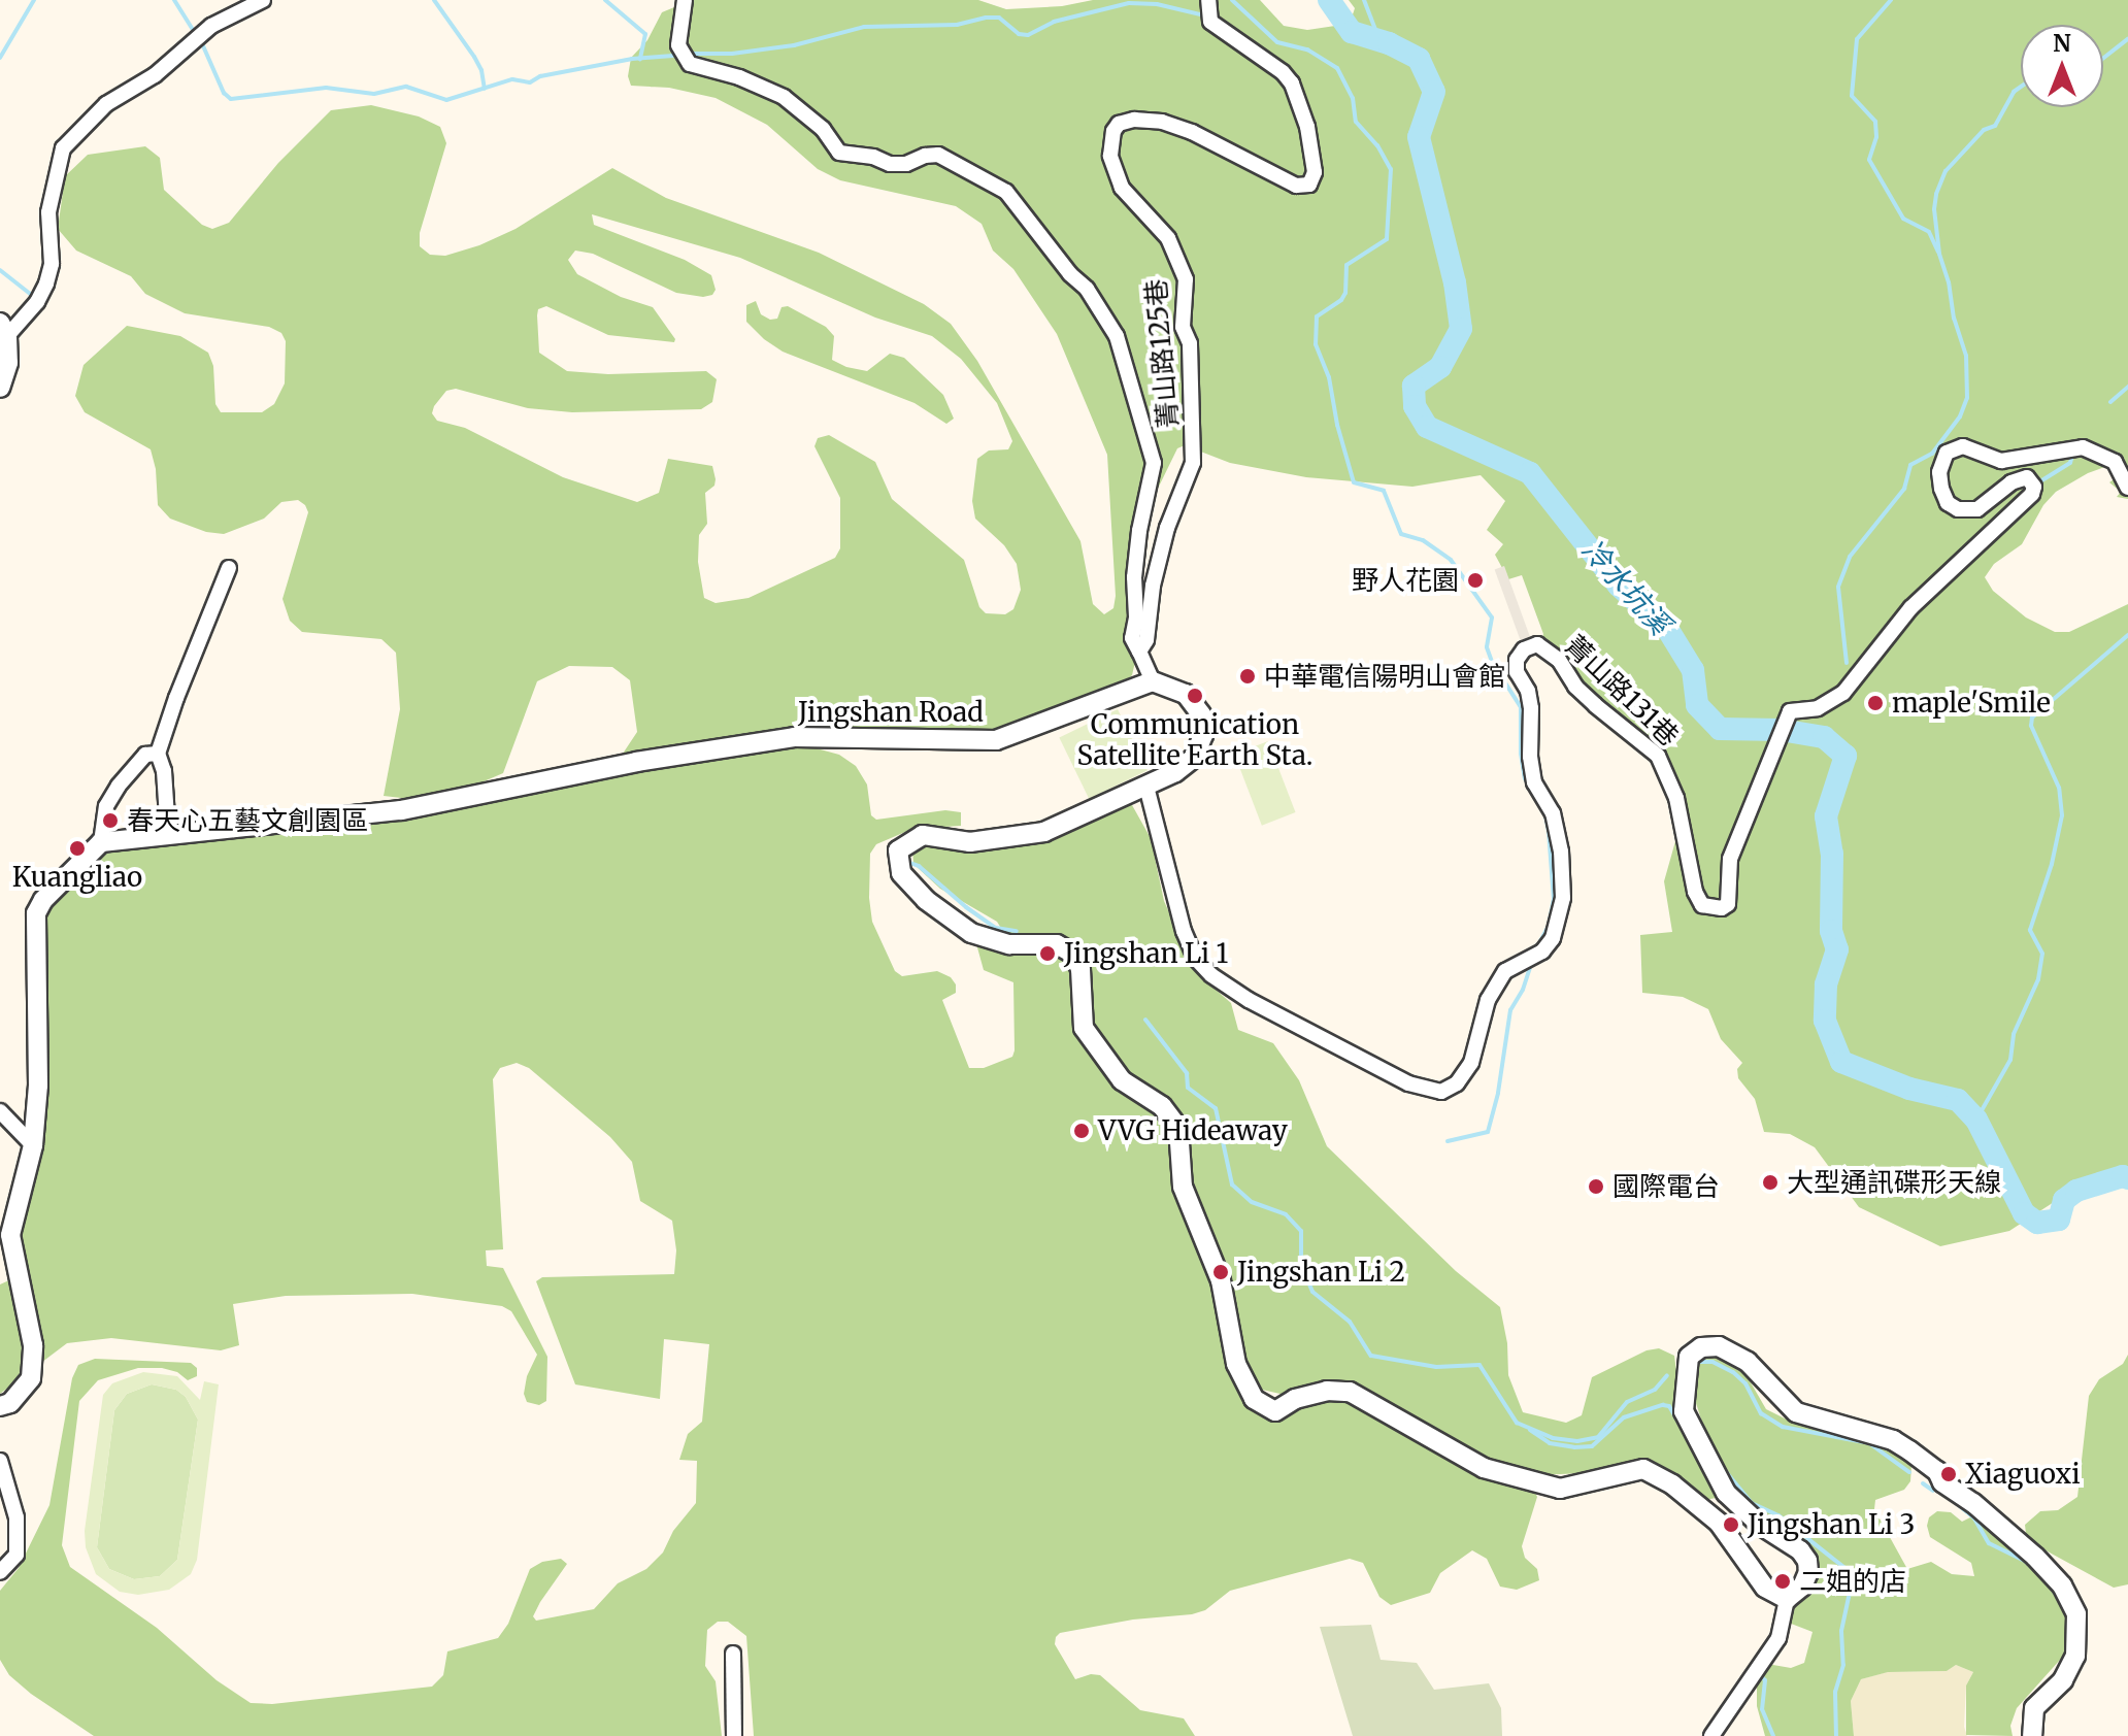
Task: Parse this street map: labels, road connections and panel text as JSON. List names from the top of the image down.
{
  "streets": {
    "street": ["菁山路125巷", "菁山路131巷", "Jingshan Road"]
  },
  "water": ["冷水坑溪"],
  "places": [
    "野人花園",
    "中華電信陽明山會館",
    "Communication Satellite Earth Sta.",
    "maple'Smile",
    "春天心五藝文創園區",
    "Kuangliao",
    "Jingshan Li 1",
    "VVG Hideaway",
    "大型通訊碟形天線",
    "國際電台",
    "Jingshan Li 2",
    "Xiaguoxi",
    "Jingshan Li 3",
    "二姐的店"
  ],
  "north": "top"
}
